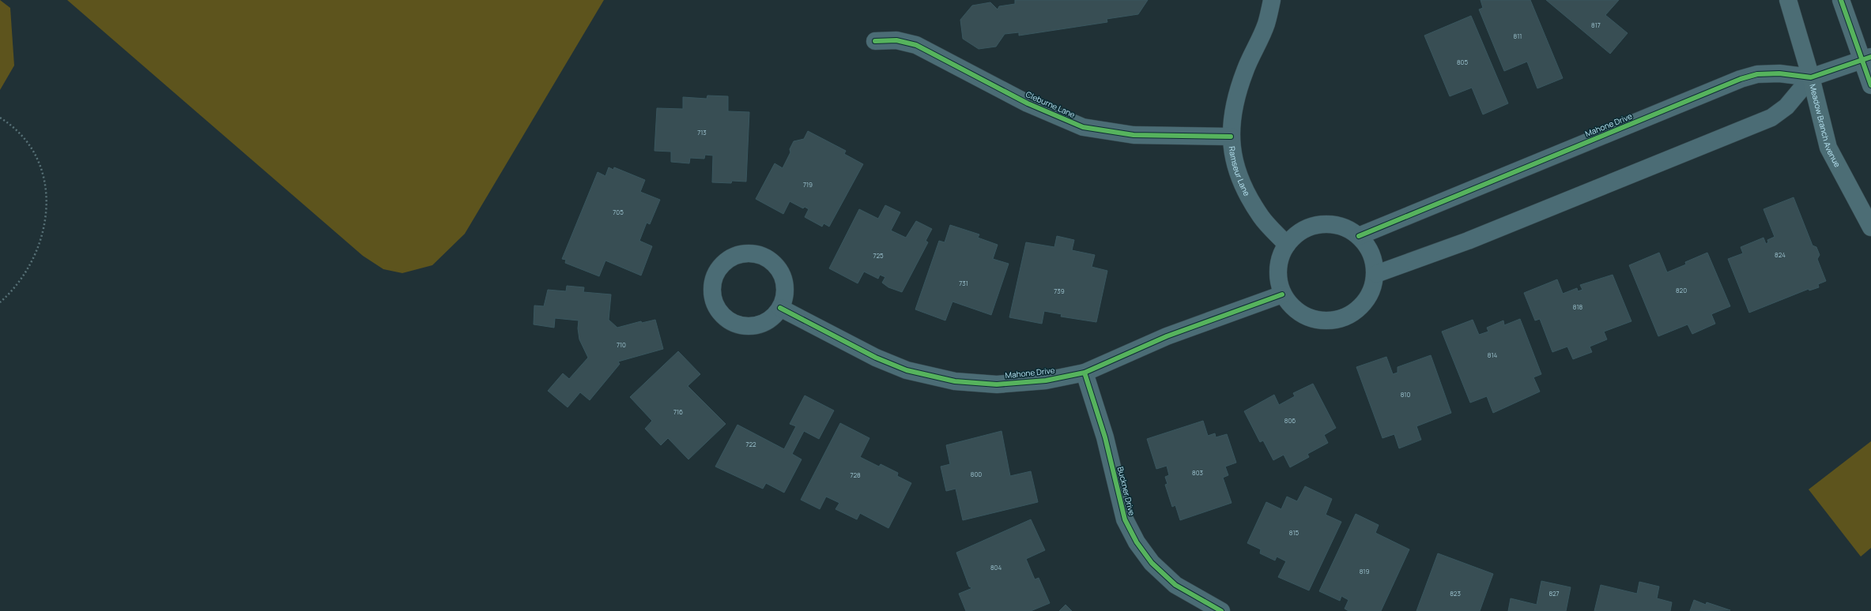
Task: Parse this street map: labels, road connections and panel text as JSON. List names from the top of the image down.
{
  "streets": {
    "main road": ["Meadow Branch Avenue"],
    "street": [
      "Cleburne Lane",
      "Mahone Drive",
      "Ramseur Lane",
      "Buckner Drive"
    ]
  },
  "crossings": [
    ["Cleburne Lane", "Ramseur Lane"],
    ["Mahone Drive", "Meadow Branch Avenue"],
    ["Mahone Drive", "Ramseur Lane"],
    ["Mahone Drive", "Buckner Drive"]
  ],
  "house_numbers": [
    "817",
    "811",
    "805",
    "713",
    "719",
    "705",
    "824",
    "725",
    "731",
    "820",
    "739",
    "818",
    "710",
    "814",
    "810",
    "716",
    "806",
    "722",
    "803",
    "800",
    "728",
    "815",
    "804",
    "819",
    "823",
    "827"
  ]
}
